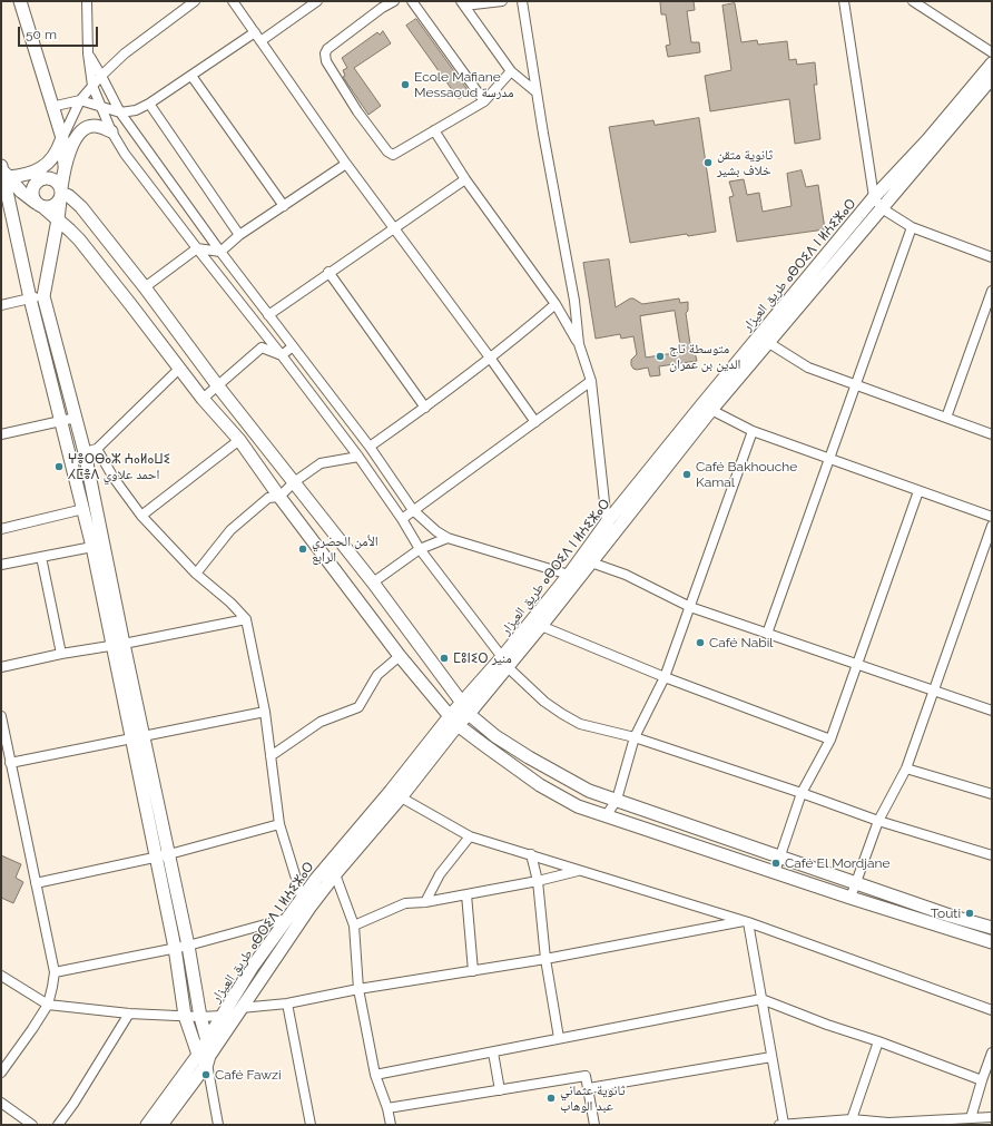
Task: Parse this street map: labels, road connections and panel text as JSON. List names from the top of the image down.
{
  "streets": {
    "main road": ["طريق العيزار ⴰⴱⵔⵉⴷ ⵏ ⵍⵄⵉⵣⴰⵔ"]
  },
  "places": [
    "Ecole Mafiane Messaoud مدرسة",
    "ثانوية متقن خلاف بشير",
    "متوسطة تاج الدين بن عمران",
    "ⵖⴻⵔⴱⴰⵣ ⵄⴰⵍⴰⵡⵉ ⵃⵎⴻⴷ احمد علاوي",
    "Café Bakhouche Kamal",
    "الأمن الحضري الرابع",
    "Café Nabil",
    "ⵎⵓⵏⵉⵔ منير",
    "Café El Mordjane",
    "Touti",
    "Café Fawzi",
    "ثانوية عثماني عبد الوهاب"
  ],
  "scale_bar": "50 m"
}
